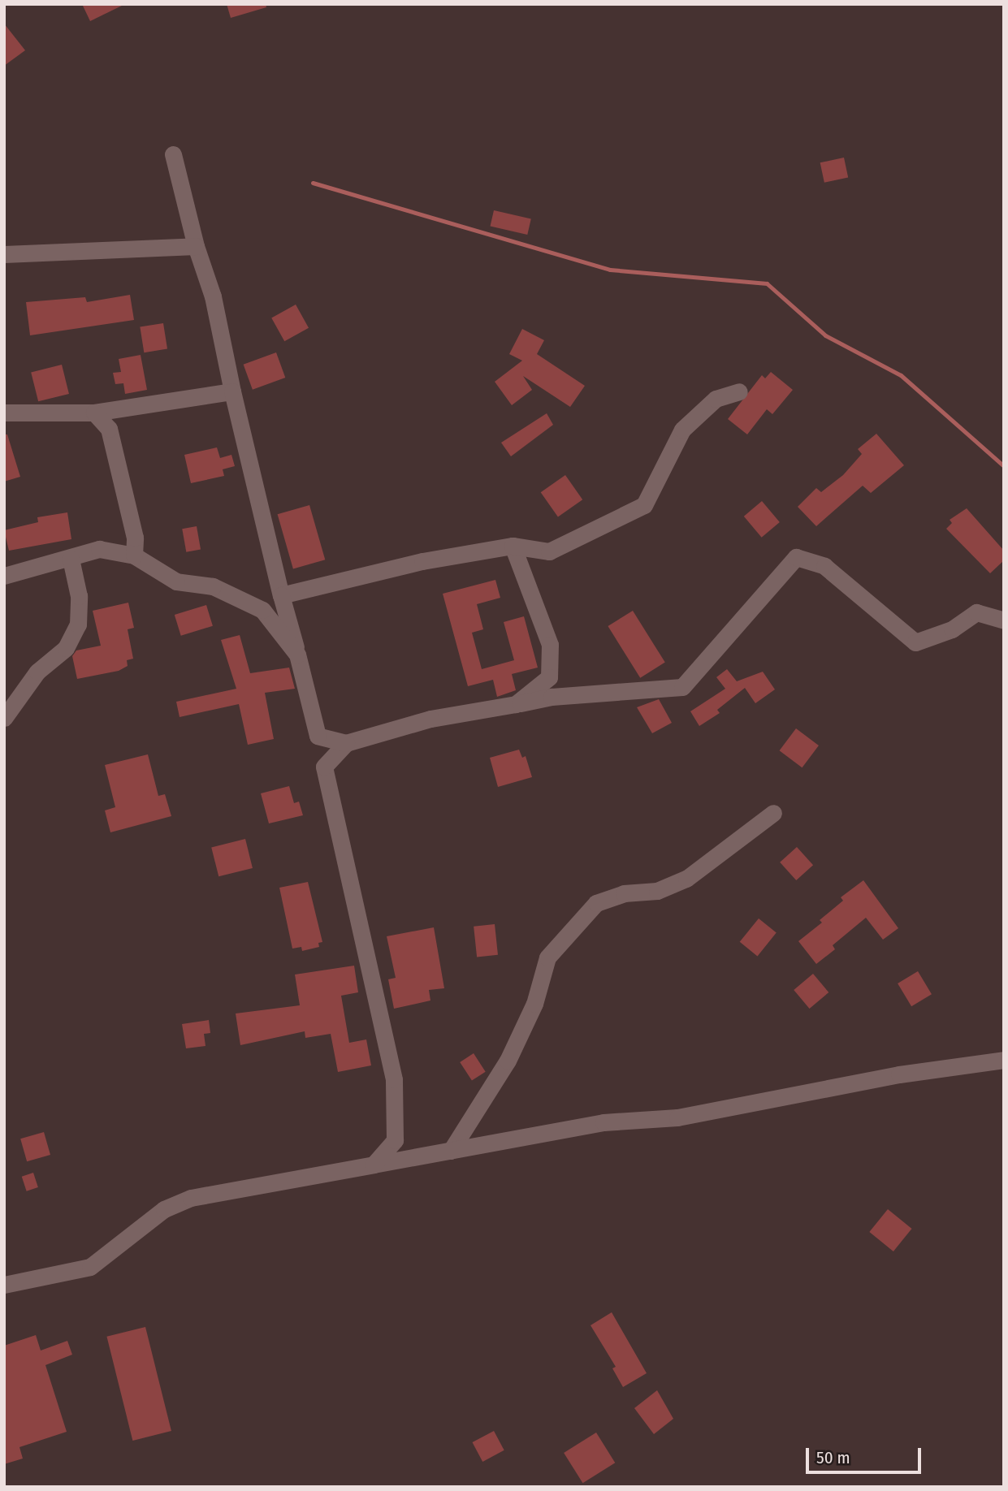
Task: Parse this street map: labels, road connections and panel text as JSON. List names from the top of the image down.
{
  "scale_bar": "50 m"
}
